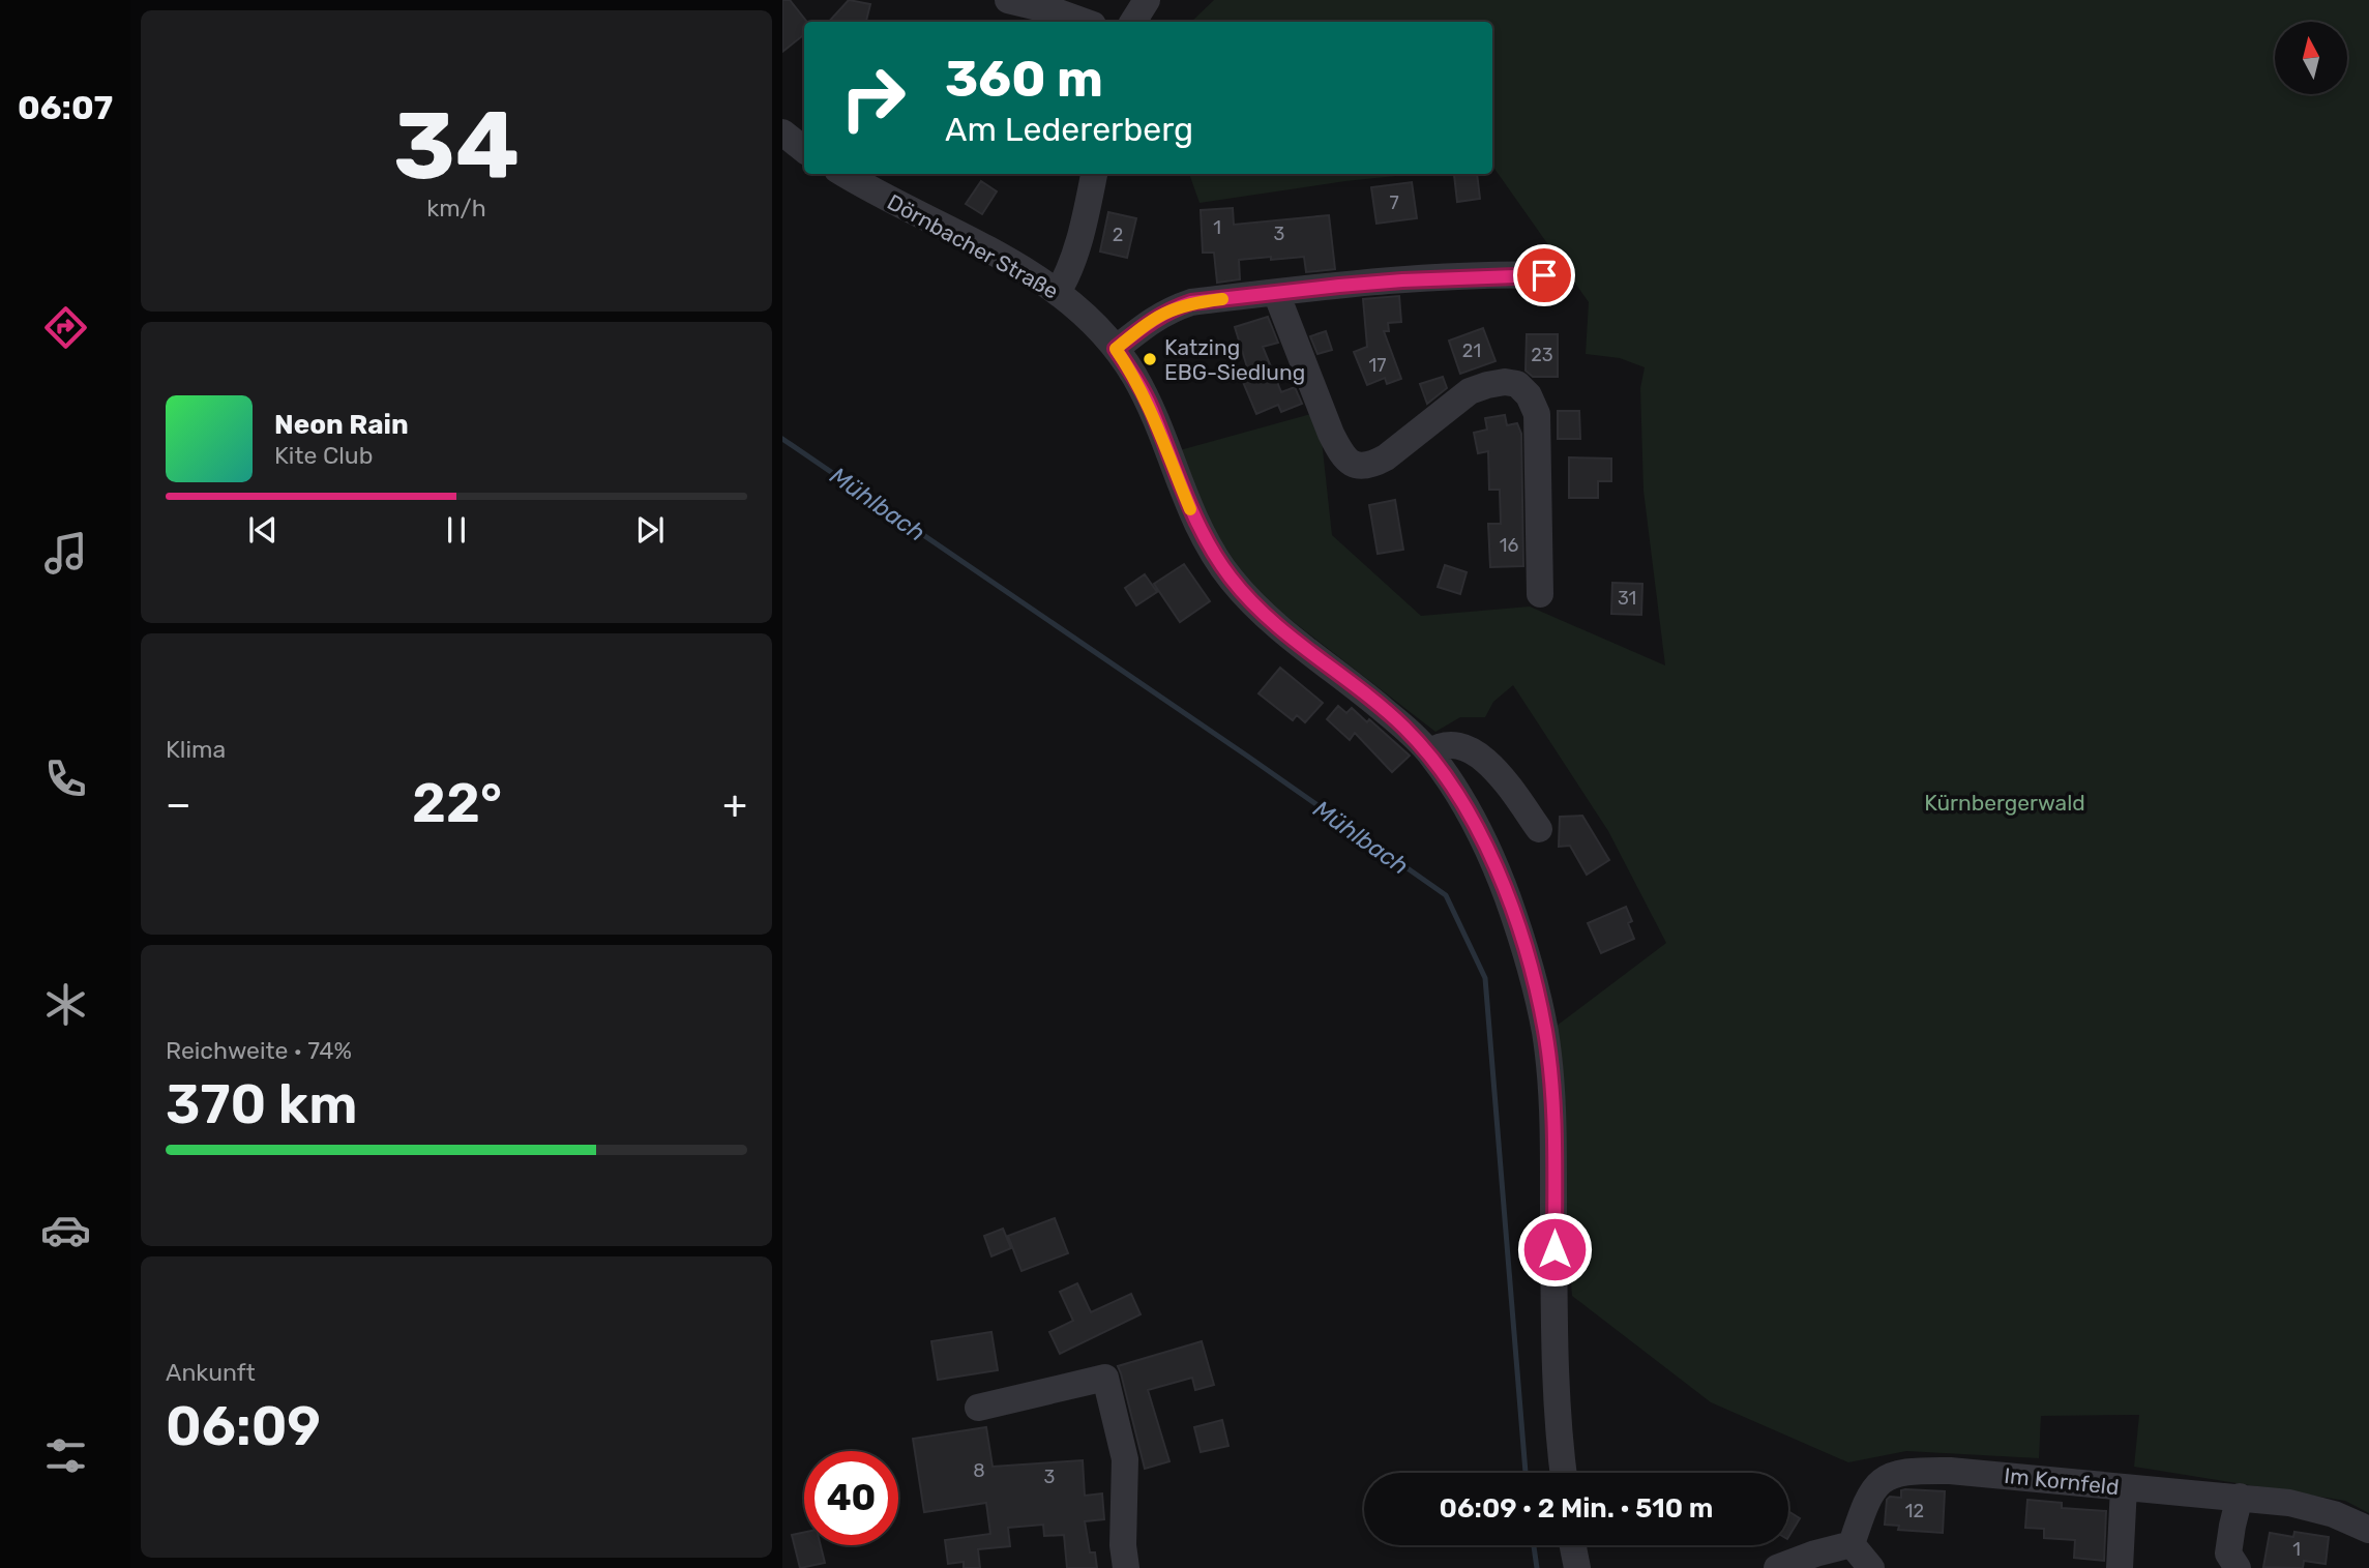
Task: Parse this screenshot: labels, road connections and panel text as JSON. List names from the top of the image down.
{
  "streets": {
    "street": ["Dörnbacher Straße", "Im Kornfeld"]
  },
  "water": ["Mühlbach"],
  "parks": ["Kürnbergerwald"],
  "places": ["Katzing EBG-Siedlung"],
  "house_numbers": [
    "7",
    "1",
    "3",
    "2",
    "21",
    "23",
    "17",
    "16",
    "31",
    "8",
    "3",
    "12",
    "1"
  ],
  "north": "top",
  "page": {
    "tabs": "06:07",
    "tile": [
      ["34", "km/h"],
      "Klima",
      ["Reichweite · 74%", "370 km"],
      ["Ankunft", "06:09"]
    ],
    "turn": ["360 m", "Am Ledererberg"],
    "song": ["Neon Rain", "Kite Club"],
    "heat": ["−", "22°", "+"],
    "limit": "40",
    "trip": "06:09 · 2 Min. · 510 m"
  }
}
